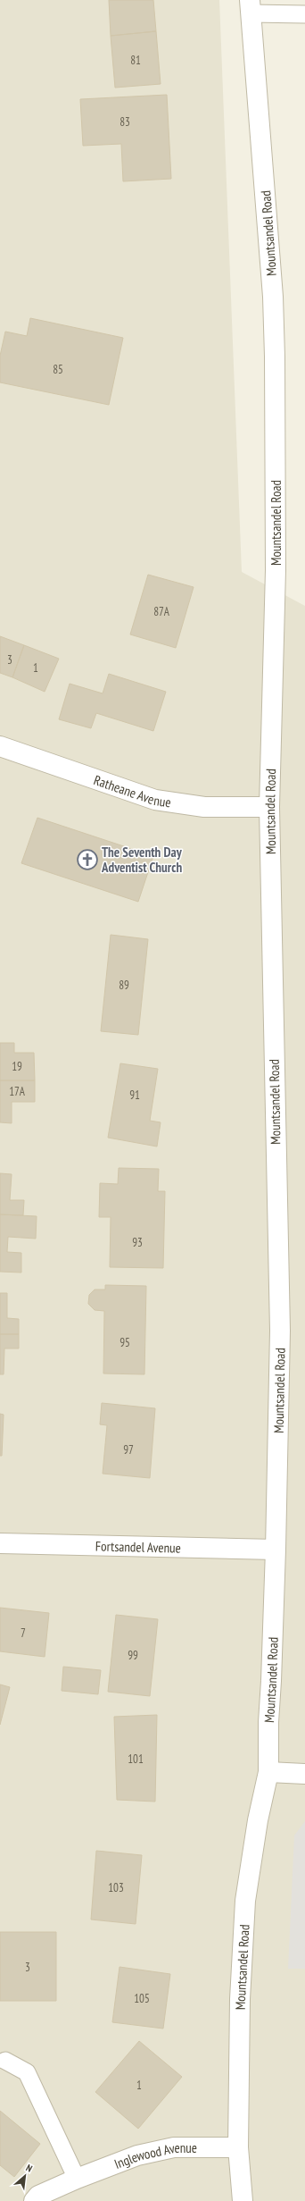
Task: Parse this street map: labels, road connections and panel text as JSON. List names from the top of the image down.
{
  "streets": {
    "street": [
      "Mountsandel Road",
      "Ratheane Avenue",
      "Fortsandel Avenue",
      "Inglewood Avenue"
    ]
  },
  "crossings": [
    ["Mountsandel Road", "Ratheane Avenue"],
    ["Mountsandel Road", "Fortsandel Avenue"],
    ["Mountsandel Road", "Inglewood Avenue"]
  ],
  "places": {
    "church": ["The Seventh Day Adventist Church"]
  },
  "house_numbers": [
    "81",
    "83",
    "85",
    "87A",
    "3",
    "1",
    "89",
    "19",
    "17A",
    "91",
    "93",
    "95",
    "97",
    "7",
    "99",
    "101",
    "103",
    "3",
    "105",
    "1"
  ],
  "north": "top right"
}
